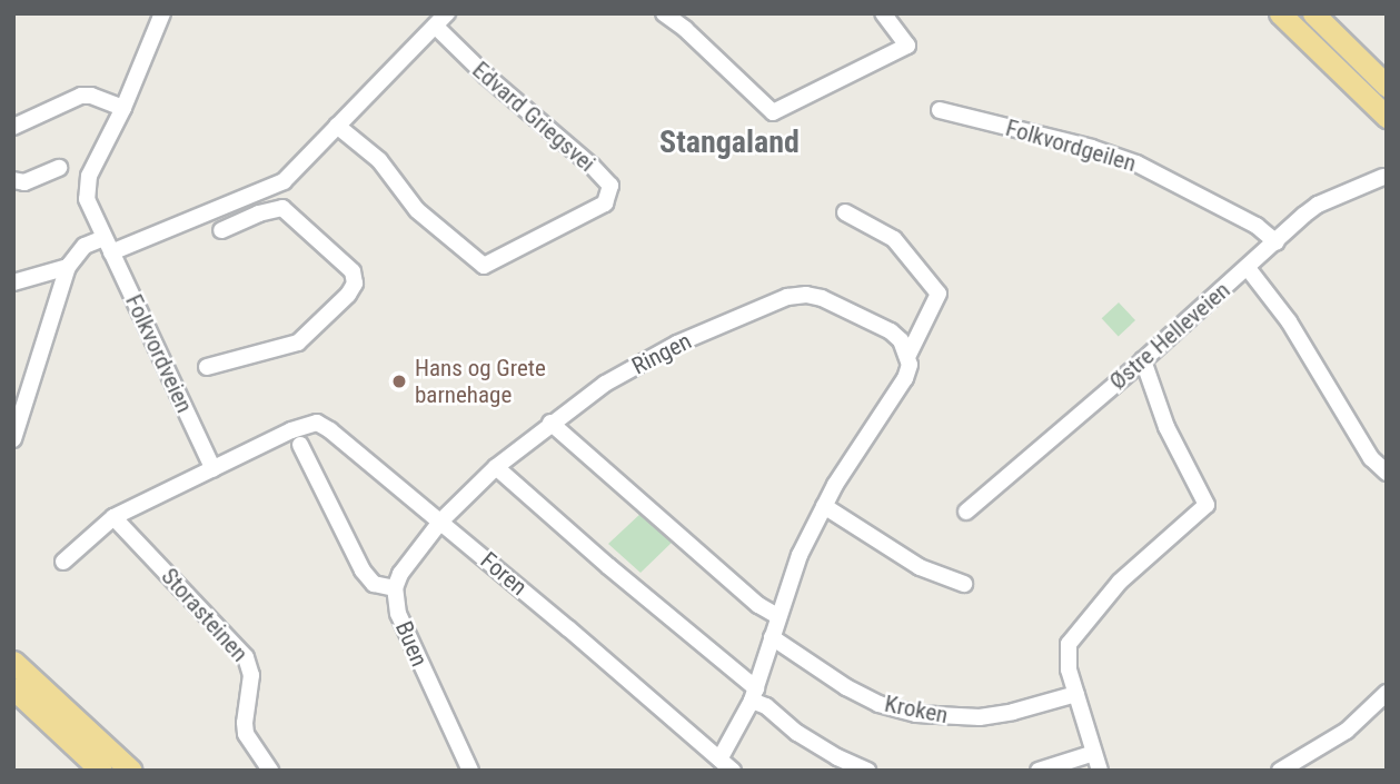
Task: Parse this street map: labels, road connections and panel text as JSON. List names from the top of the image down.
{
  "streets": {
    "street": [
      "Edvard Griegsvei",
      "Folkvordgeilen",
      "Østre Helleveien",
      "Folkvordveien",
      "Ringen",
      "Foren",
      "Storasteinen",
      "Buen",
      "Kroken"
    ]
  },
  "crossings": [
    ["Folkvordgeilen", "Østre Helleveien"],
    ["Folkvordveien", "Foren"],
    ["Ringen", "Foren"],
    ["Ringen", "Buen"],
    ["Foren", "Buen"]
  ],
  "districts": ["Stangaland"],
  "places": ["Hans og Grete barnehage"]
}
